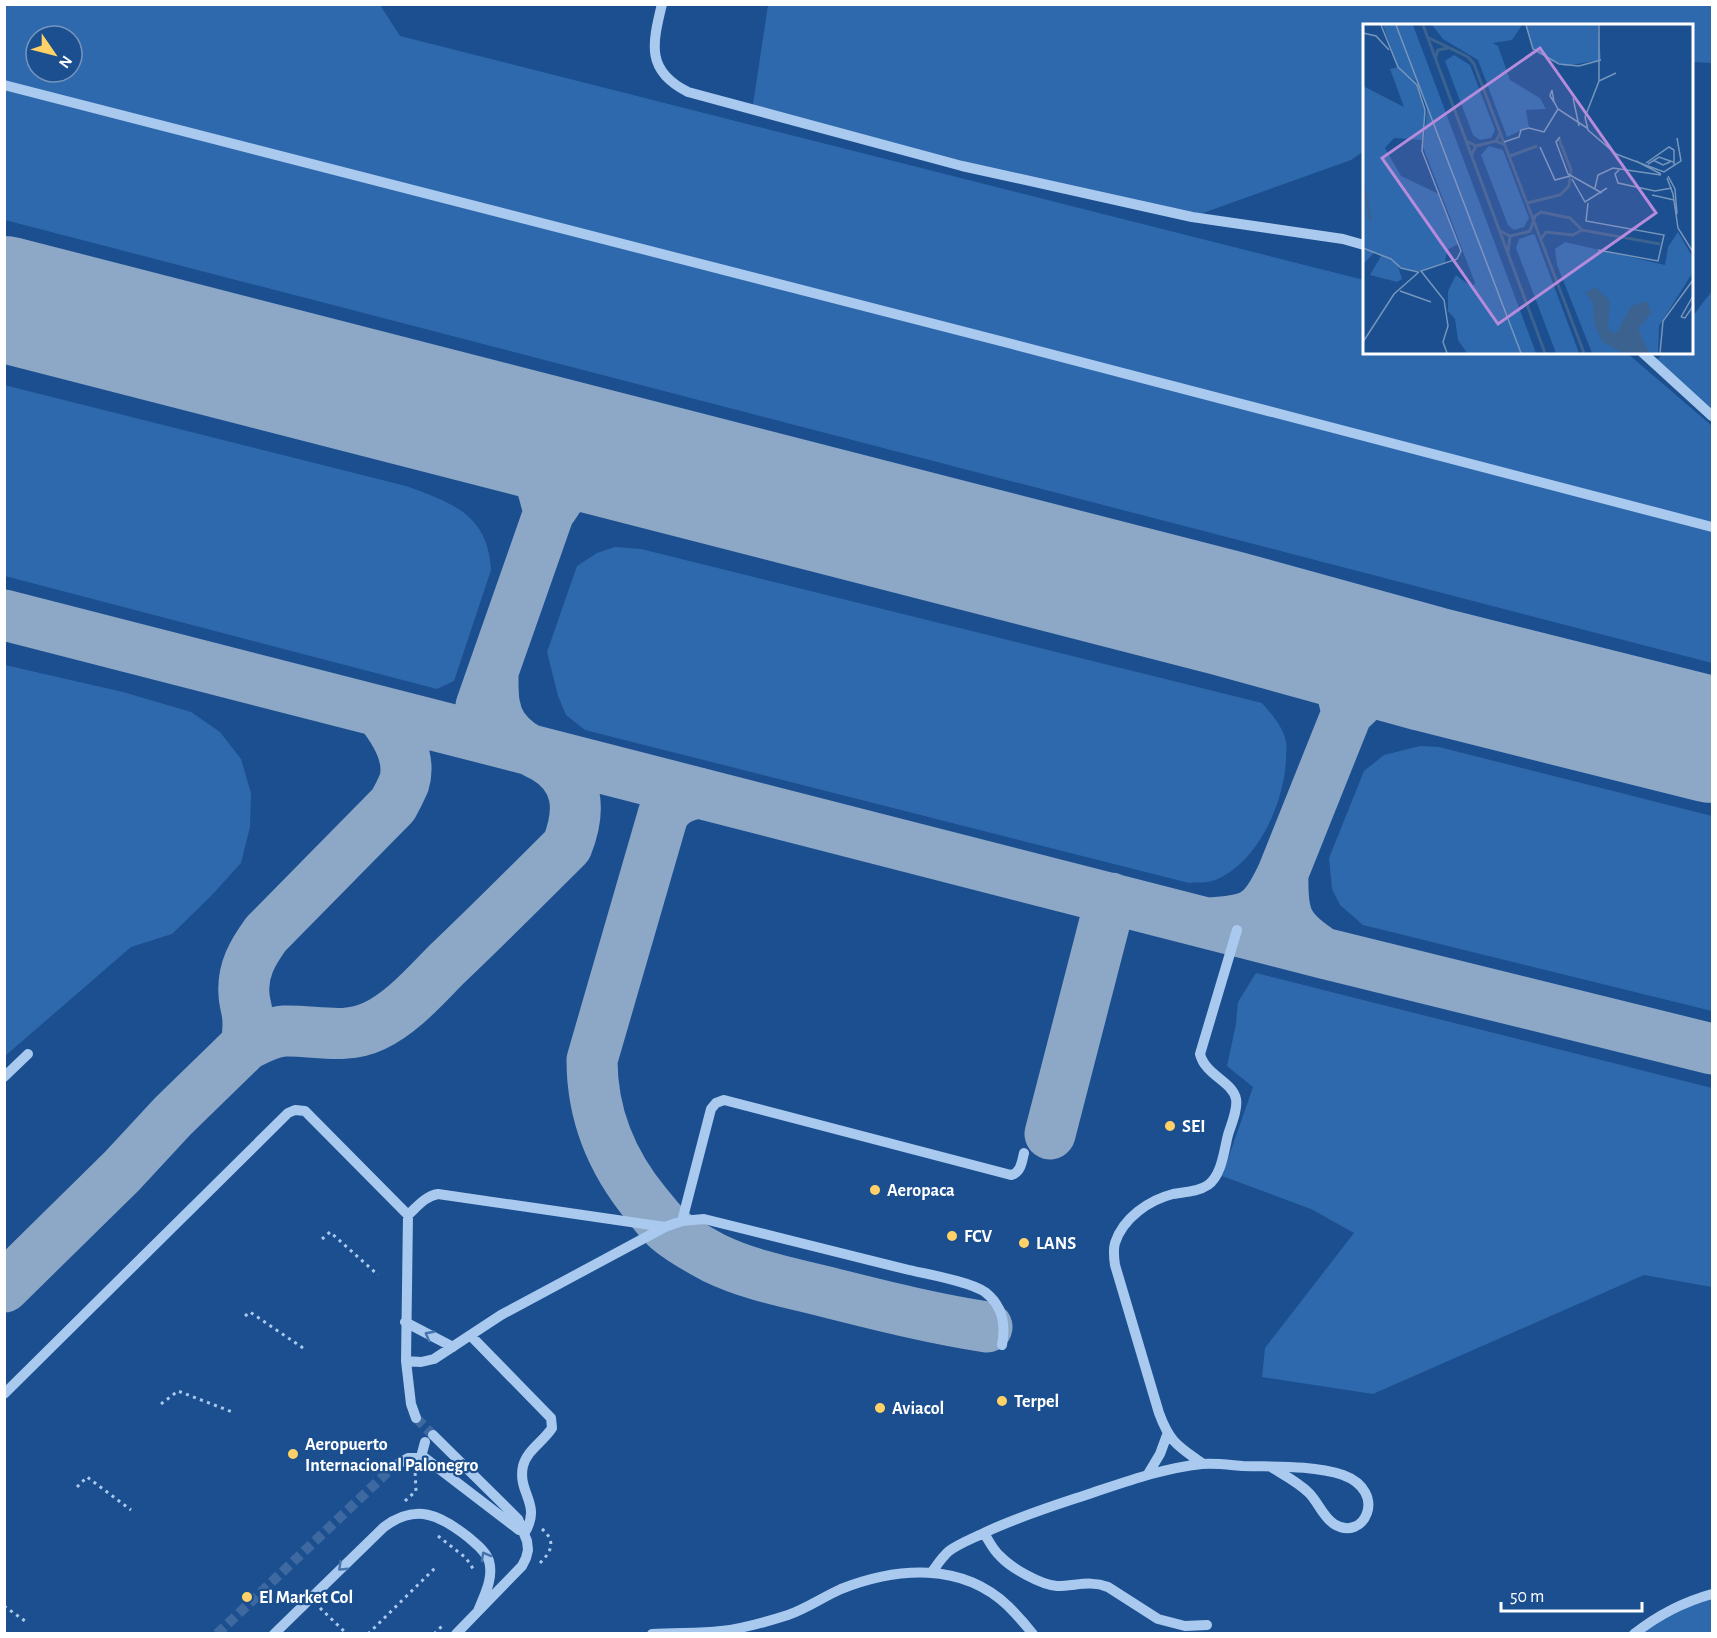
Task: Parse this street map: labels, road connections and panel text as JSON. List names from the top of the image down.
{
  "places": [
    "SEI",
    "Aeropaca",
    "FCV",
    "LANS",
    "Terpel",
    "Aviacol",
    "Aeropuerto Internacional Palonegro",
    "El Market Col"
  ],
  "scale_bar": "50 m",
  "north": "bottom right"
}
